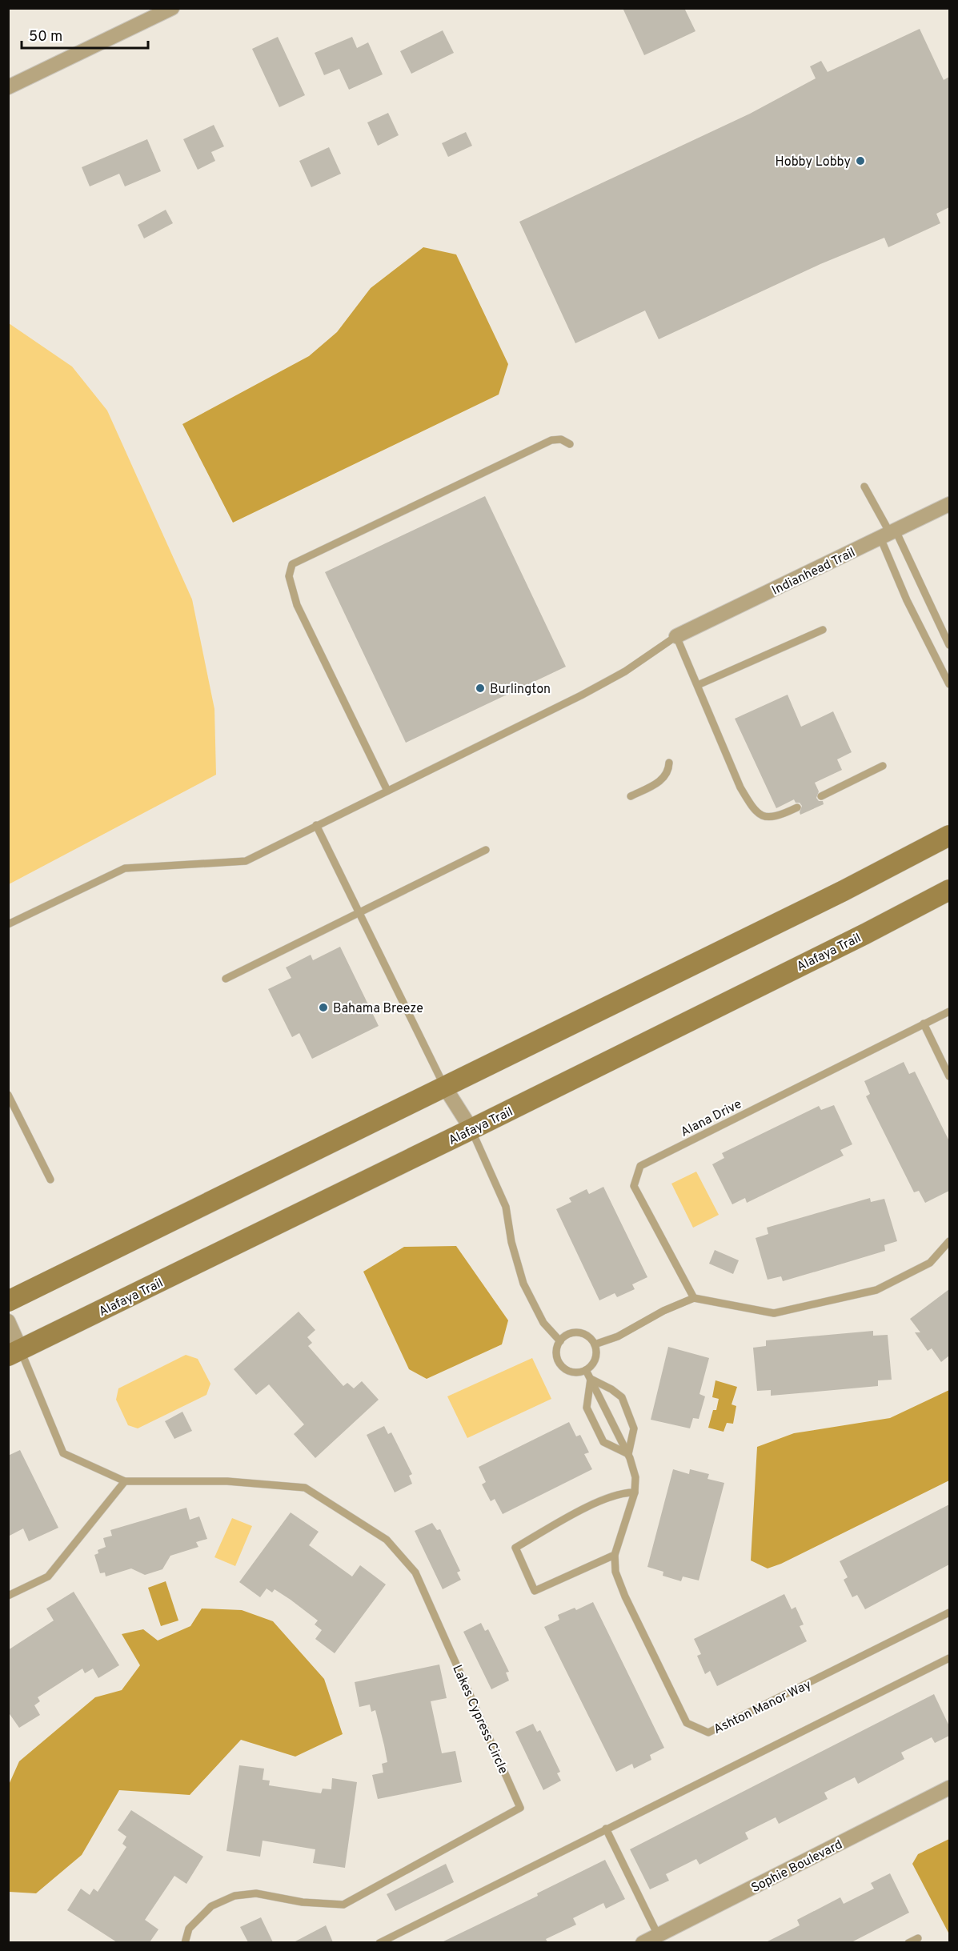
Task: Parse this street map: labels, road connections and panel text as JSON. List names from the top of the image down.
{
  "streets": {
    "main road": ["Alafaya Trail"],
    "street": ["Indianhead Trail", "Lakes Cypress Circle", "Sophie Boulevard"],
    "lane": ["Alana Drive", "Ashton Manor Way"]
  },
  "crossings": [
    ["Alafaya Trail", "Lakes Cypress Circle"]
  ],
  "places": ["Hobby Lobby", "Burlington", "Bahama Breeze"],
  "scale_bar": "50 m"
}
